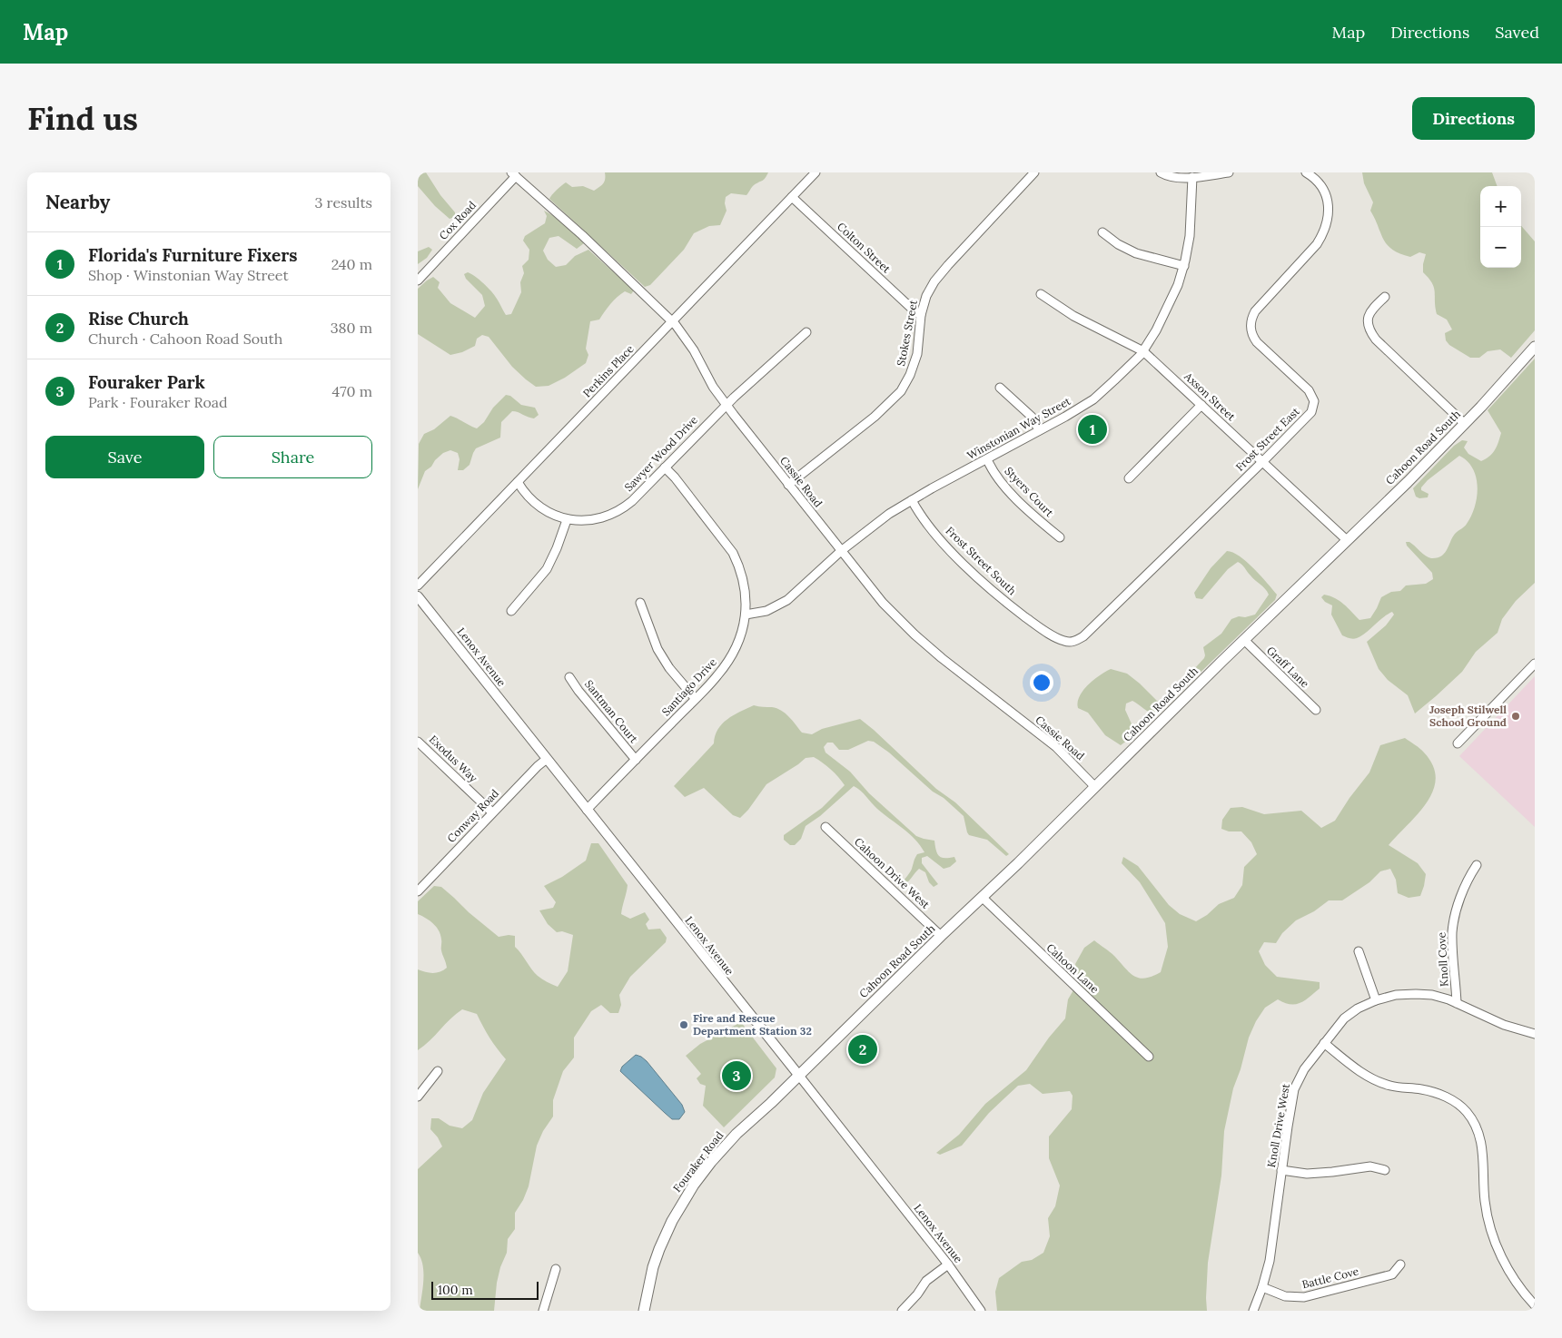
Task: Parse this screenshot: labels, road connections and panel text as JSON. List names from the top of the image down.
{
  "streets": {
    "main road": ["Cahoon Road South", "Fouraker Road"],
    "street": [
      "Cox Road",
      "Colton Street",
      "Stokes Street",
      "Perkins Place",
      "Axson Street",
      "Winstonian Way Street",
      "Frost Street East",
      "Sawyer Wood Drive",
      "Cassie Road",
      "Styers Court",
      "Frost Street South",
      "Lenox Avenue",
      "Graff Lane",
      "Santiago Drive",
      "Santman Court",
      "Exodus Way",
      "Conway Road",
      "Cahoon Drive West",
      "Knoll Cove",
      "Cahoon Lane",
      "Knoll Drive West",
      "Battle Cove"
    ]
  },
  "crossings": [
    ["Cox Road", "Cassie Road"],
    ["Colton Street", "Stokes Street"],
    ["Colton Street", "Perkins Place"],
    ["Stokes Street", "Cassie Road"],
    ["Perkins Place", "Sawyer Wood Drive"],
    ["Perkins Place", "Cassie Road"],
    ["Axson Street", "Winstonian Way Street"],
    ["Axson Street", "Frost Street East"],
    ["Axson Street", "Cahoon Road South"],
    ["Winstonian Way Street", "Cassie Road"],
    ["Winstonian Way Street", "Styers Court"],
    ["Winstonian Way Street", "Frost Street South"],
    ["Winstonian Way Street", "Santiago Drive"],
    ["Frost Street East", "Frost Street South"],
    ["Cahoon Road South", "Cassie Road"],
    ["Cahoon Road South", "Lenox Avenue"],
    ["Cahoon Road South", "Graff Lane"],
    ["Cahoon Road South", "Cahoon Drive West"],
    ["Cahoon Road South", "Cahoon Lane"],
    ["Cahoon Road South", "Fouraker Road"],
    ["Sawyer Wood Drive", "Cassie Road"],
    ["Sawyer Wood Drive", "Santiago Drive"],
    ["Lenox Avenue", "Santiago Drive"],
    ["Lenox Avenue", "Conway Road"],
    ["Lenox Avenue", "Fouraker Road"],
    ["Santiago Drive", "Santman Court"],
    ["Exodus Way", "Conway Road"],
    ["Knoll Cove", "Knoll Drive West"],
    ["Knoll Drive West", "Battle Cove"]
  ],
  "places": ["Joseph Stilwell School Ground", "Fire and Rescue Department Station 32"],
  "scale_bar": "100 m",
  "page": {
    "header": "Map",
    "nav": ["Map", "Directions", "Saved"],
    "buttons": [
      "Directions",
      ["Save", "Share"]
    ],
    "title": "Find us",
    "heading": ["Nearby", "3 results"],
    "map_buttons": ["+", "−"],
    "list": [
      {
        "mark": "1",
        "name": "Florida's Furniture Fixers",
        "note": "Shop · Winstonian Way Street",
        "value": "240 m"
      },
      {
        "mark": "2",
        "name": "Rise Church",
        "note": "Church · Cahoon Road South",
        "value": "380 m"
      },
      {
        "mark": "3",
        "name": "Fouraker Park",
        "note": "Park · Fouraker Road",
        "value": "470 m"
      }
    ],
    "pins": ["1", "2", "3"],
    "scale": "100 m"
  }
}
